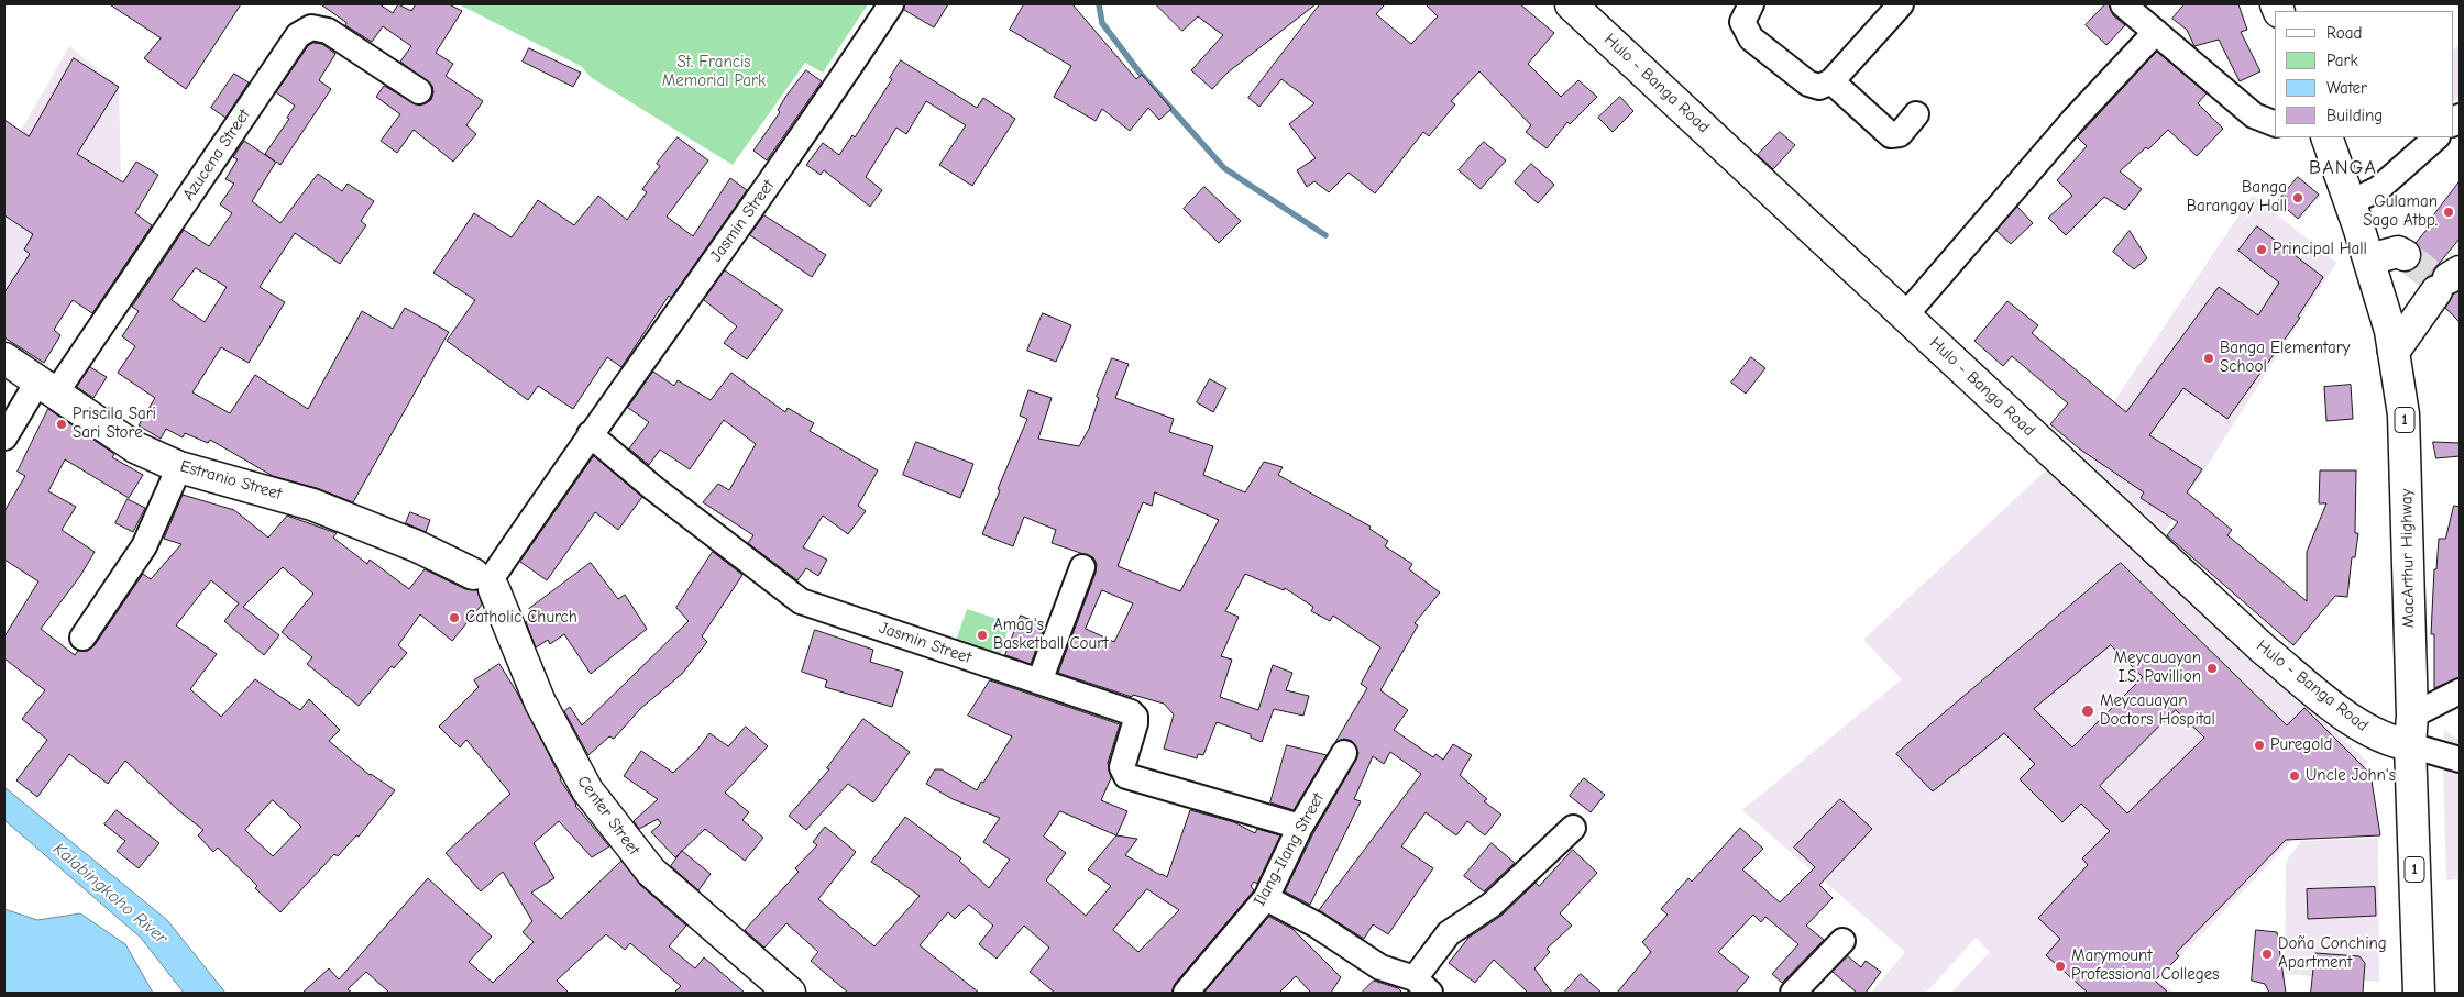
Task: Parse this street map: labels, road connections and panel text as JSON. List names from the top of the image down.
{
  "streets": {
    "main road": [
      "Hulo - Banga Road",
      "1",
      "Estranio Street",
      "MacArthur Highway",
      "Center Street"
    ],
    "street": ["Azucena Street", "Jasmin Street", "Ilang-Ilang Street"]
  },
  "crossings": [
    ["Hulo - Banga Road", "MacArthur Highway"],
    ["Azucena Street", "Estranio Street"],
    ["Jasmin Street", "Estranio Street"],
    ["Jasmin Street", "Center Street"],
    ["Jasmin Street", "Ilang-Ilang Street"],
    ["Estranio Street", "Center Street"]
  ],
  "districts": ["BANGA"],
  "water": ["Kalabingkoho River"],
  "parks": ["St. Francis Memorial Park"],
  "places": [
    "Banga Barangay Hall",
    "Gulaman Sago Atbp.",
    "Principal Hall",
    "Banga Elementary School",
    "Priscila Sari Sari Store",
    "Catholic Church",
    "Amag's Basketball Court",
    "Meycauayan I.S. Pavillion",
    "Meycauayan Doctors Hospital",
    "Puregold",
    "Uncle John's",
    "Doña Conching Apartment",
    "Marymount Professional Colleges"
  ],
  "legend": [
    "Road",
    "Park",
    "Water",
    "Building"
  ]
}
